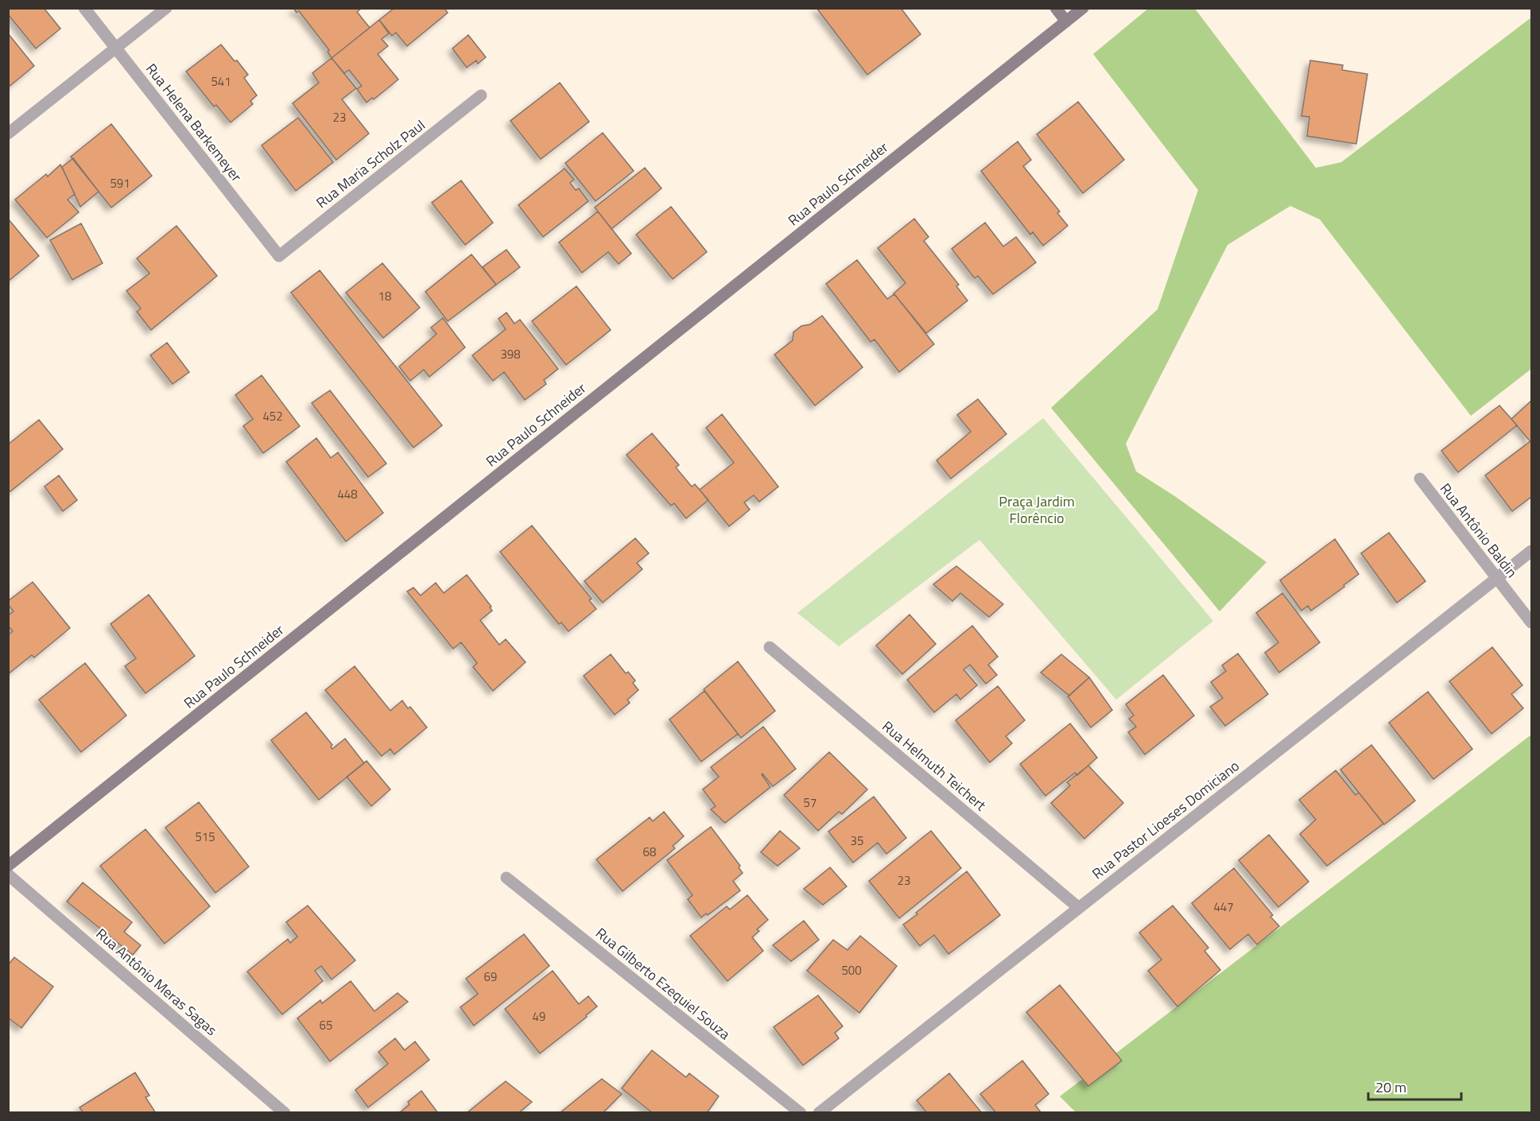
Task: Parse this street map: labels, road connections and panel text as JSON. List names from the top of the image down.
{
  "streets": {
    "street": [
      "Rua Helena Barkemeyer",
      "Rua Maria Scholz Paul",
      "Rua Paulo Schneider",
      "Rua Antônio Baldin",
      "Rua Helmuth Teichert",
      "Rua Pastor Lioeses Domiciano",
      "Rua Antônio Meras Sagas",
      "Rua Gilberto Ezequiel Souza"
    ]
  },
  "crossings": [
    ["Rua Helena Barkemeyer", "Rua Maria Scholz Paul"],
    ["Rua Antônio Baldin", "Rua Pastor Lioeses Domiciano"],
    ["Rua Helmuth Teichert", "Rua Pastor Lioeses Domiciano"]
  ],
  "parks": ["Praça Jardim Florêncio"],
  "house_numbers": [
    "541",
    "23",
    "591",
    "18",
    "398",
    "452",
    "448",
    "57",
    "515",
    "35",
    "68",
    "23",
    "447",
    "500",
    "69",
    "49",
    "65"
  ],
  "scale_bar": "20 m"
}
